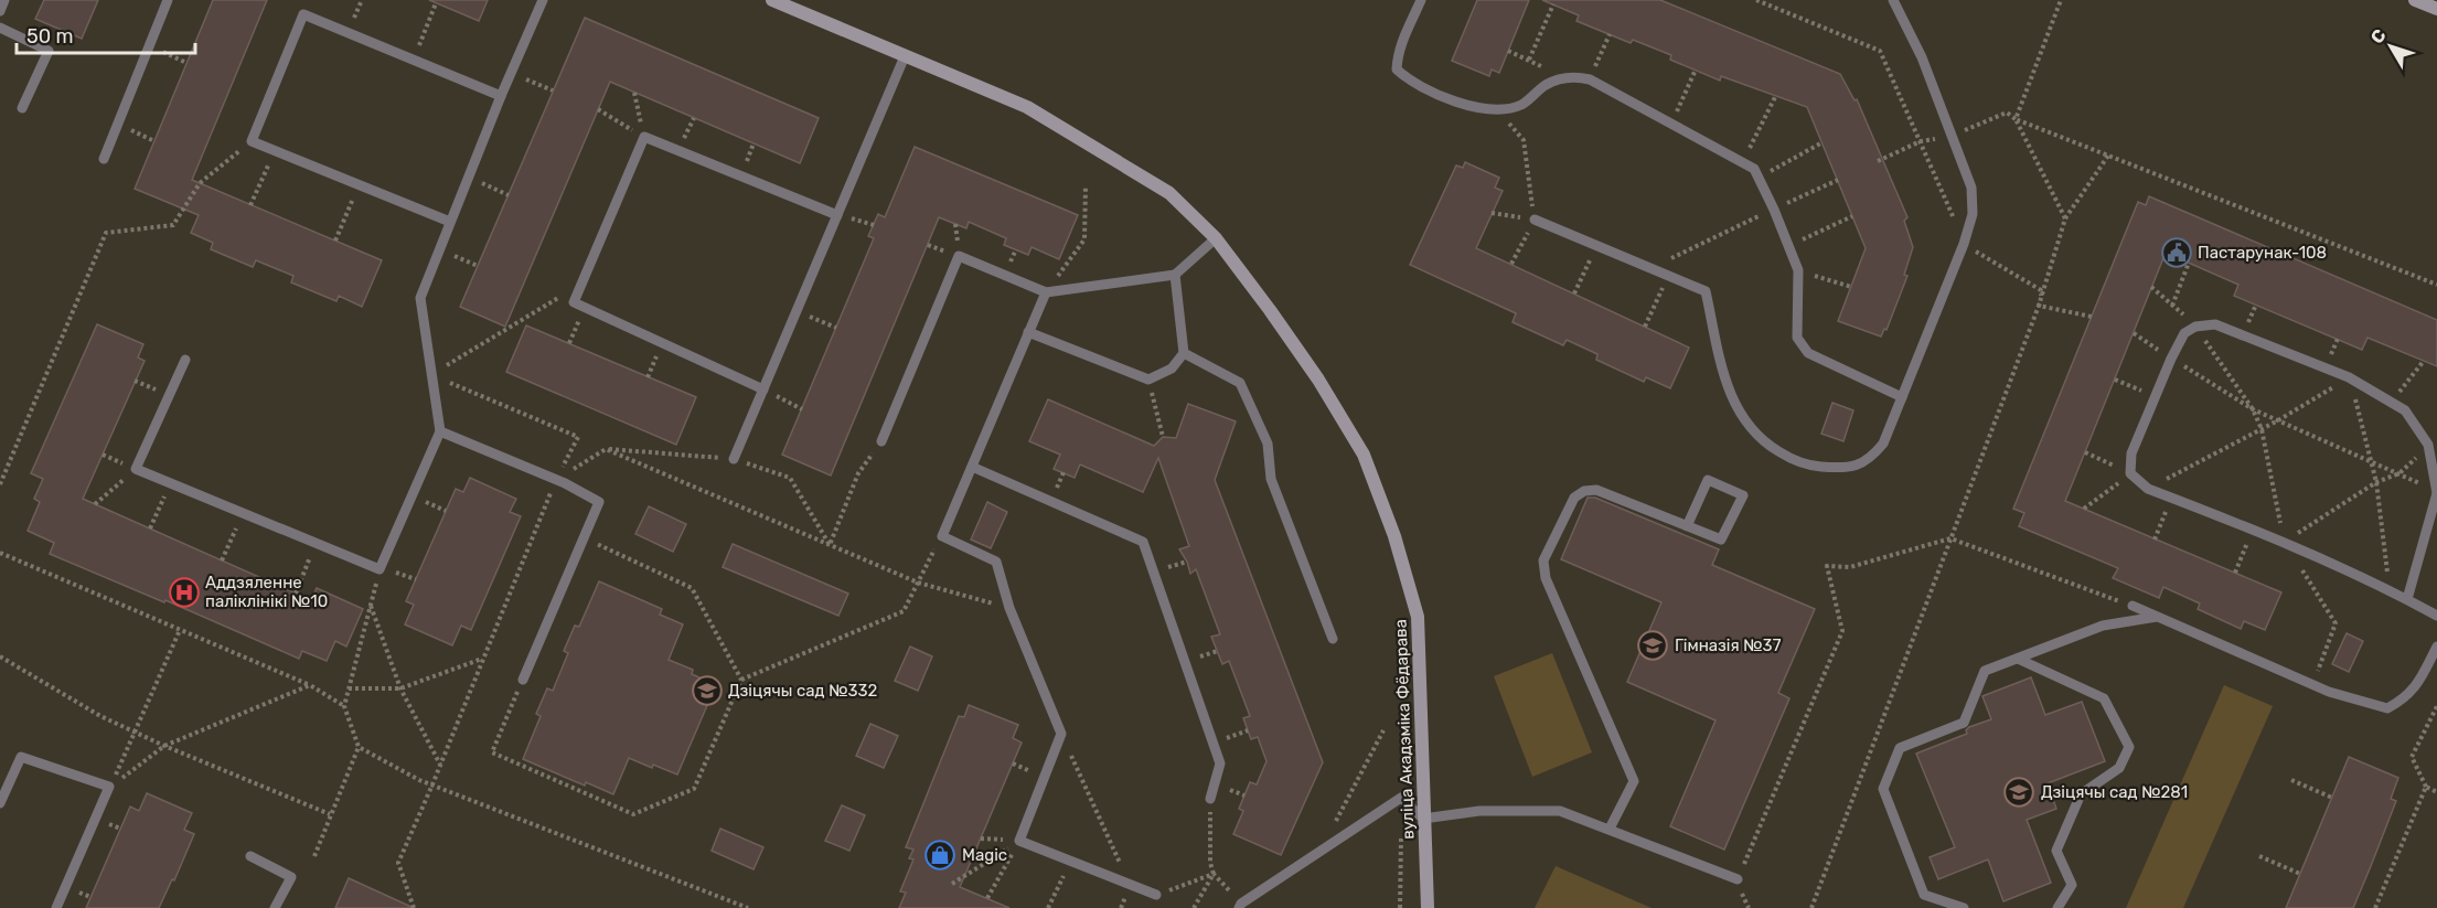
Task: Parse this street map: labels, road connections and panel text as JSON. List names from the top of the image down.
{
  "streets": {
    "street": ["вуліца Акадэміка Фёдарава"]
  },
  "places": {
    "public building": ["Пастарунак-108"],
    "hospital": ["Аддзяленне паліклінікі №10"],
    "school or university": ["Гімназія №37", "Дзіцячы сад №332", "Дзіцячы сад №281"],
    "shop": ["Magic"]
  },
  "scale_bar": "50 m",
  "north": "top left"
}
